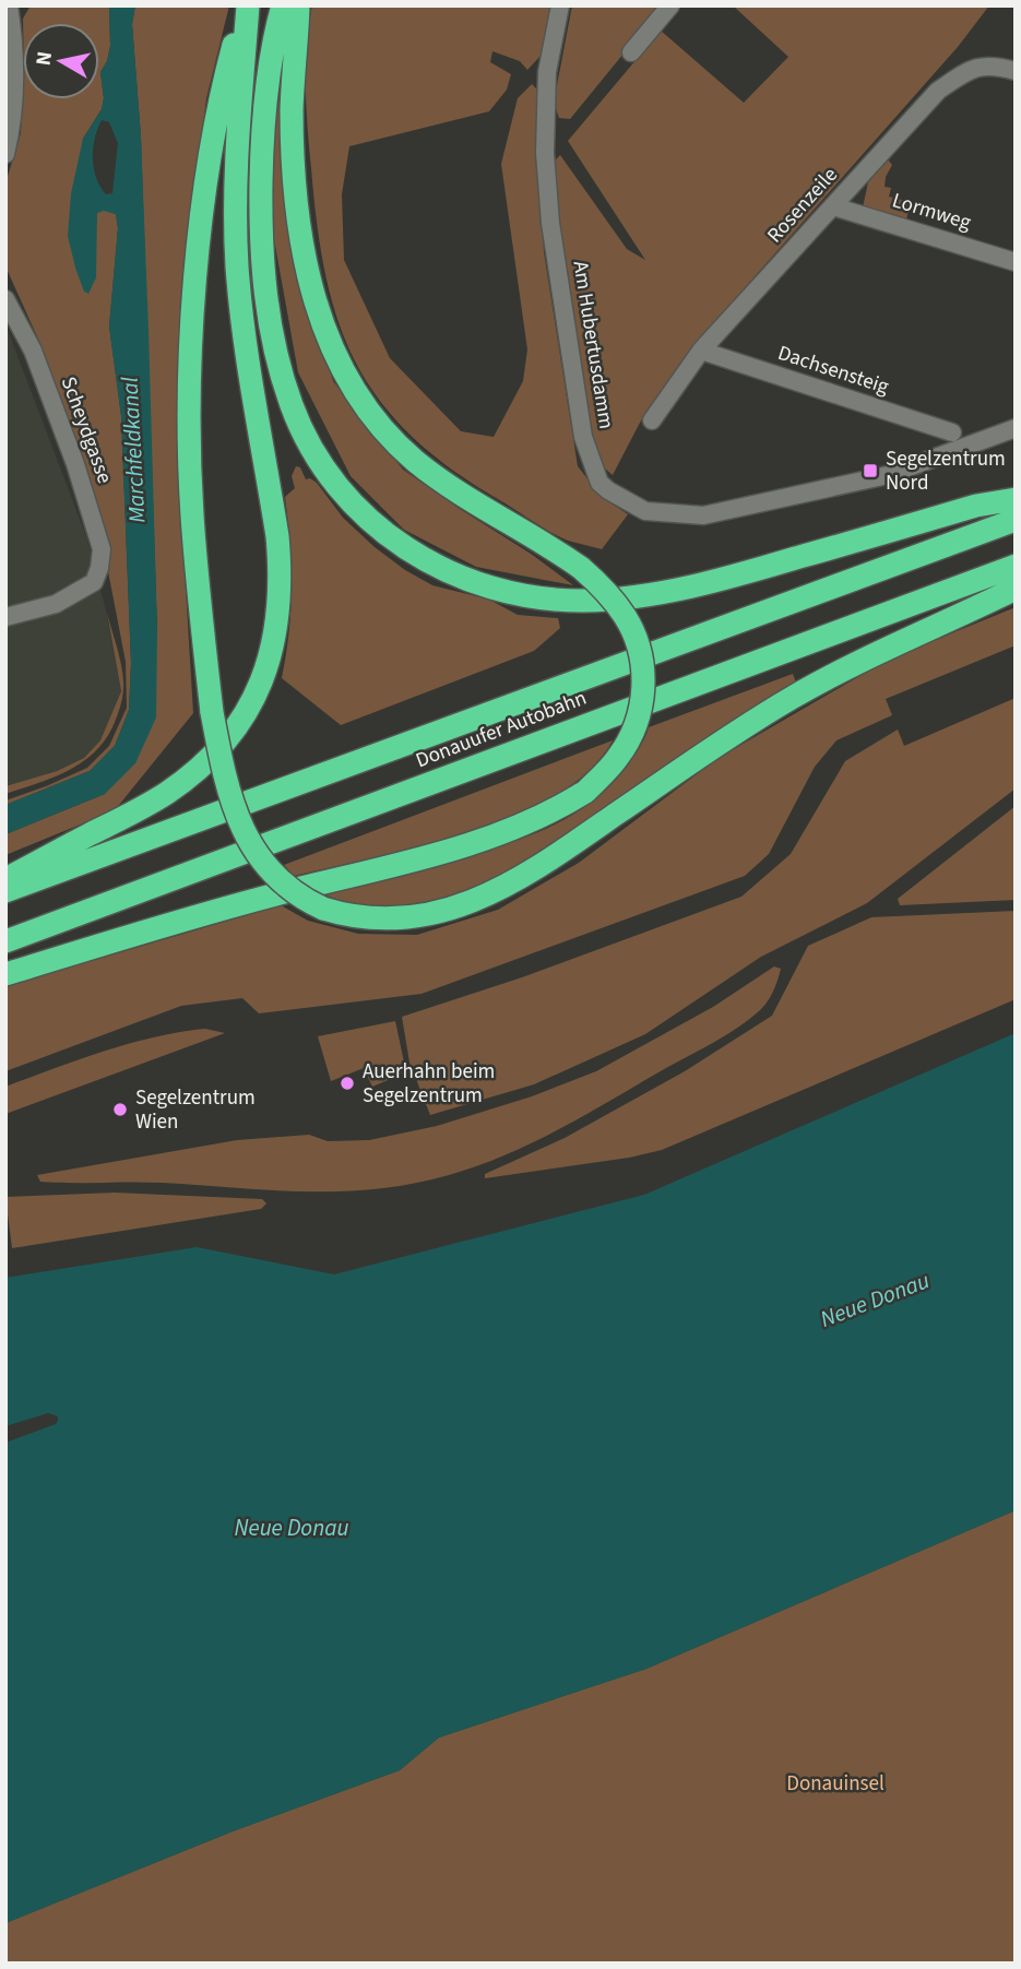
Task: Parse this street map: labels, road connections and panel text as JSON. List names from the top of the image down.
{
  "streets": {
    "highway": ["Donauufer Autobahn"],
    "street": [
      "Rosenzeile",
      "Lormweg",
      "Am Hubertusdamm",
      "Dachsensteig",
      "Scheydgasse"
    ]
  },
  "crossings": [
    ["Rosenzeile", "Lormweg"],
    ["Rosenzeile", "Dachsensteig"]
  ],
  "water": ["Marchfeldkanal", "Neue Donau"],
  "parks": ["Donauinsel"],
  "places": {
    "transit": ["Segelzentrum Nord"],
    "other": ["Auerhahn beim Segelzentrum", "Segelzentrum Wien"]
  },
  "north": "left"
}
